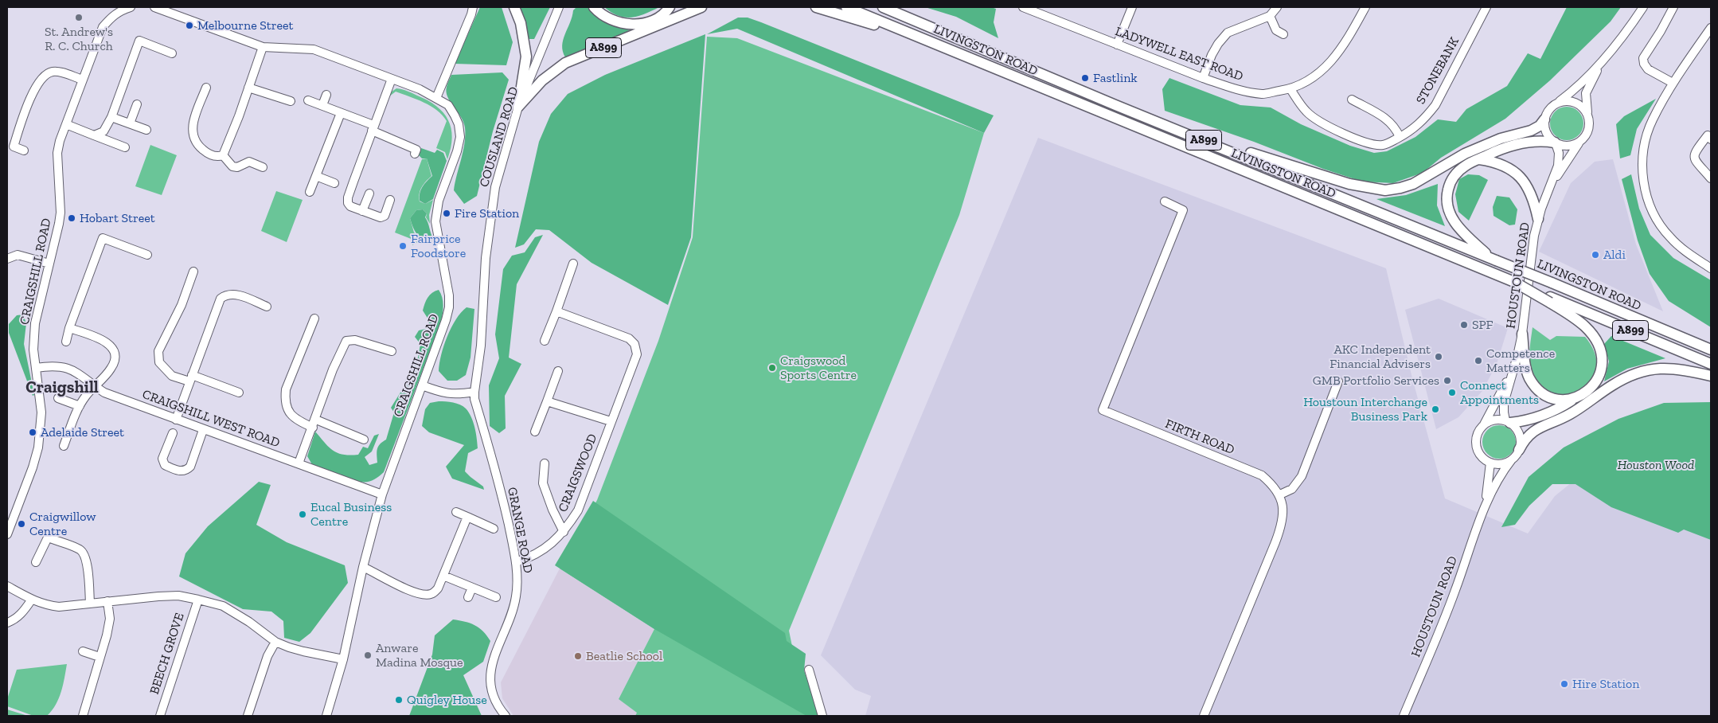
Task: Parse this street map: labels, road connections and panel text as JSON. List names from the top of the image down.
{
  "streets": {
    "main road": ["A899", "LIVINGSTON ROAD"],
    "street": [
      "LADYWELL EAST ROAD",
      "STONEBANK",
      "COUSLAND ROAD",
      "CRAIGSHILL ROAD",
      "HOUSTOUN ROAD",
      "CRAIGSHILL WEST ROAD",
      "FIRTH ROAD",
      "CRAIGSWOOD",
      "GRANGE ROAD",
      "BEECH GROVE"
    ]
  },
  "crossings": [
    ["A899", "LIVINGSTON ROAD"],
    ["A899", "COUSLAND ROAD"],
    ["LADYWELL EAST ROAD", "STONEBANK"],
    ["COUSLAND ROAD", "GRANGE ROAD"],
    ["CRAIGSHILL ROAD", "CRAIGSHILL WEST ROAD"],
    ["CRAIGSWOOD", "GRANGE ROAD"]
  ],
  "districts": ["Craigshill"],
  "parks": ["Houston Wood"],
  "places": [
    "St. Andrew's R. C. Church",
    "Melbourne Street",
    "Fastlink",
    "Fire Station",
    "Hobart Street",
    "Fairprice Foodstore",
    "Aldi",
    "SPF",
    "AKC Independent Financial Advisers",
    "Competence Matters",
    "Craigswood Sports Centre",
    "GMB Portfolio Services",
    "Connect Appointments",
    "Houstoun Interchange Business Park",
    "Adelaide Street",
    "Eucal Business Centre",
    "Craigwillow Centre",
    "Anware Madina Mosque",
    "Beatlie School",
    "Hire Station",
    "Quigley House"
  ]
}
